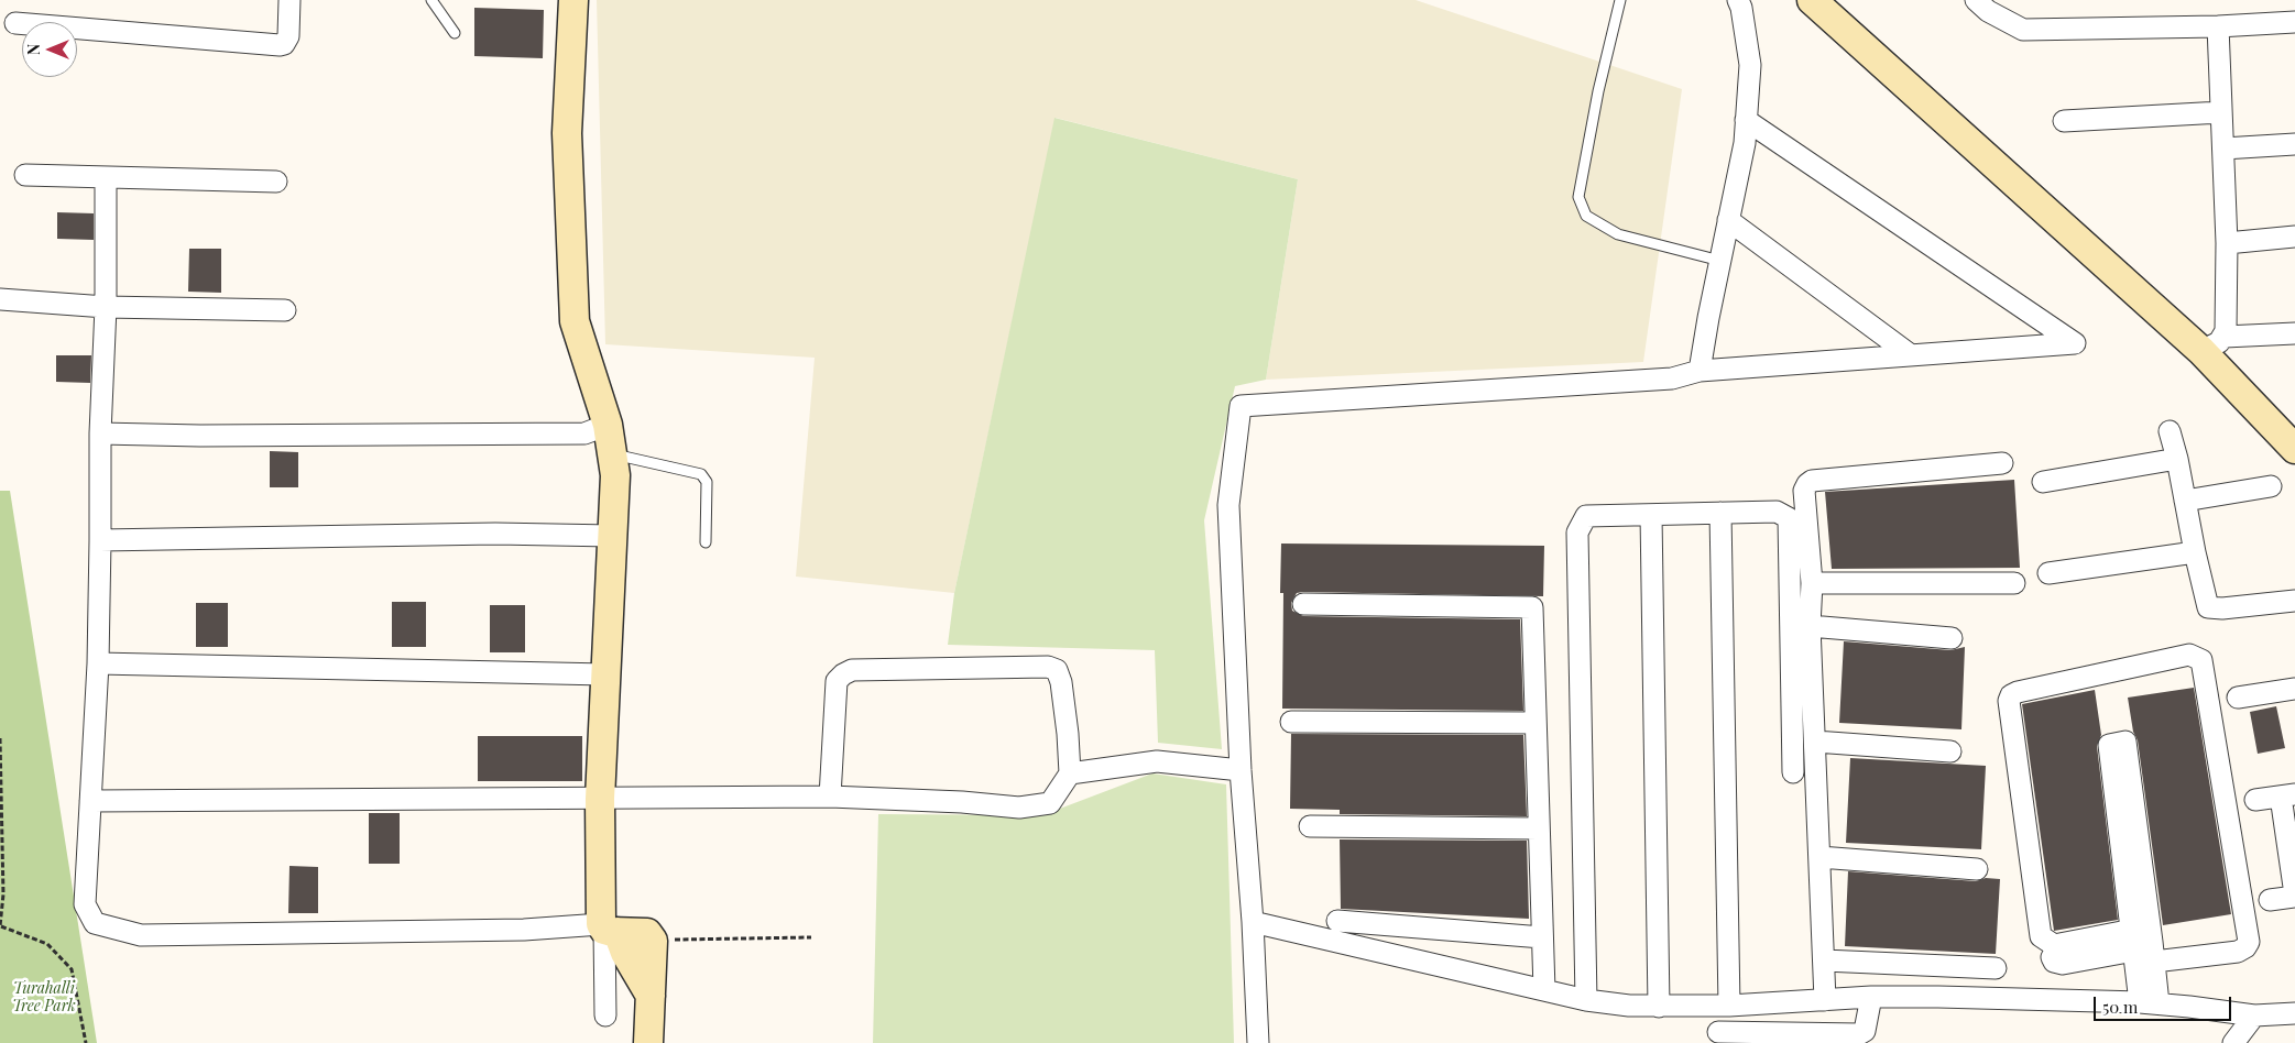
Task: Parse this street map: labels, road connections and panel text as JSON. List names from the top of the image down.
{
  "parks": ["Turahalli Tree Park"],
  "scale_bar": "50 m",
  "north": "left"
}
